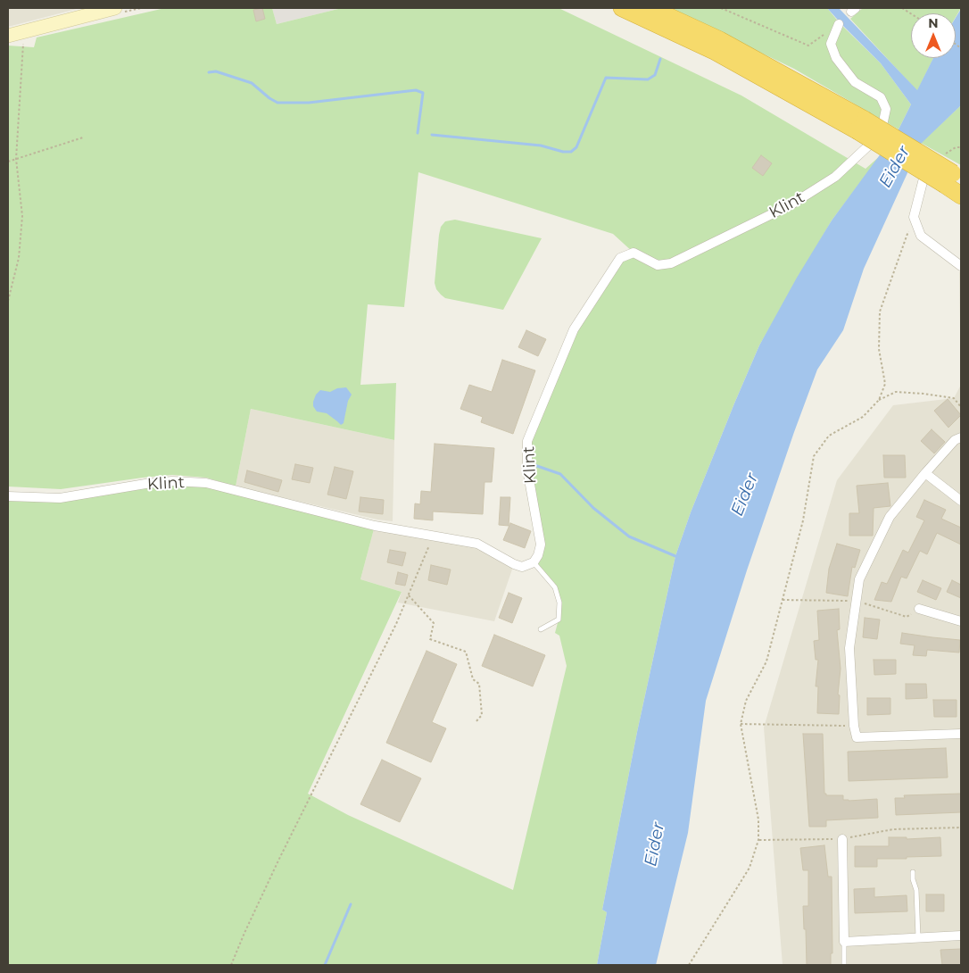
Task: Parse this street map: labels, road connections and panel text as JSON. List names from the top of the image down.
{
  "streets": {
    "street": ["Klint"]
  },
  "water": ["Eider"],
  "north": "top"
}
